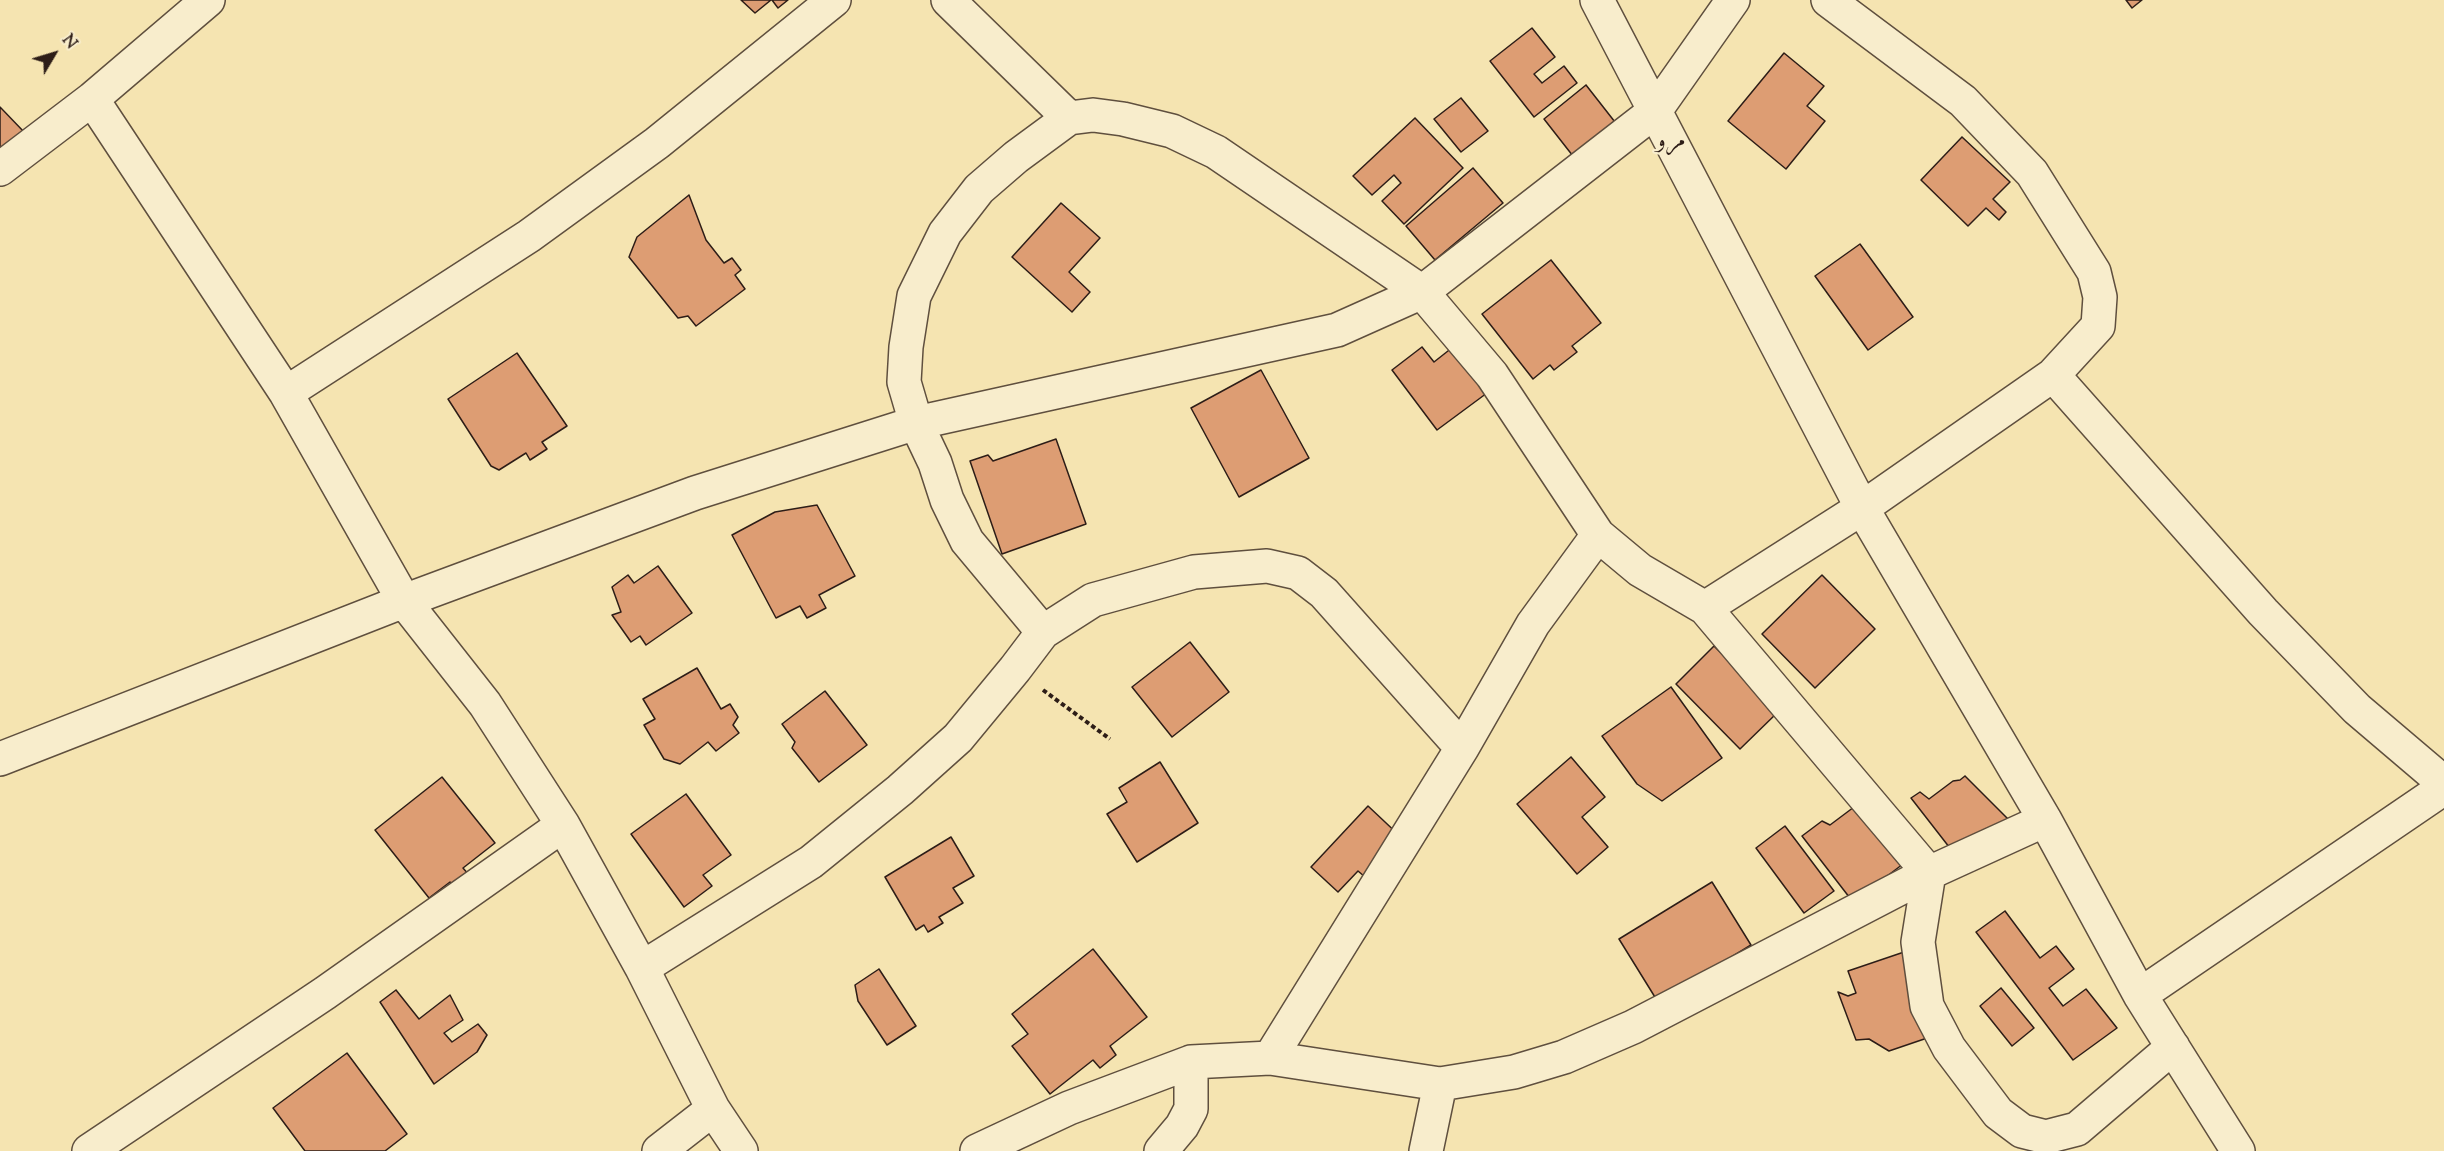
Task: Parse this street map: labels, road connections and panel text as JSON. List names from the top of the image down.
{
  "districts": ["مرو"],
  "north": "top right"
}
